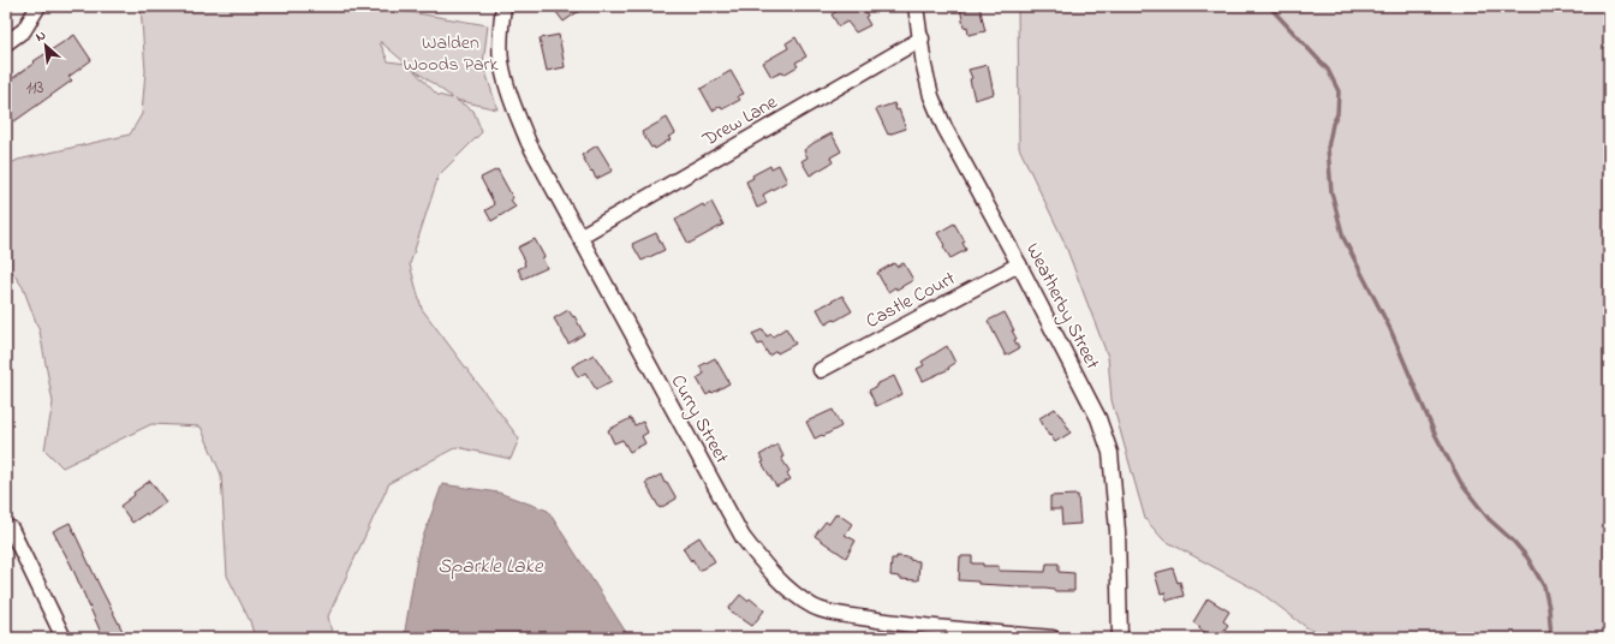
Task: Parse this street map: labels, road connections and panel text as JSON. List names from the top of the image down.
{
  "streets": {
    "street": [
      "Drew Lane",
      "Castle Court",
      "Weatherby Street",
      "Curry Street"
    ]
  },
  "crossings": [
    ["Drew Lane", "Weatherby Street"],
    ["Drew Lane", "Curry Street"],
    ["Castle Court", "Weatherby Street"]
  ],
  "water": ["Sparkle Lake"],
  "parks": ["Walden Woods Park"],
  "house_numbers": ["113"],
  "north": "top left"
}
